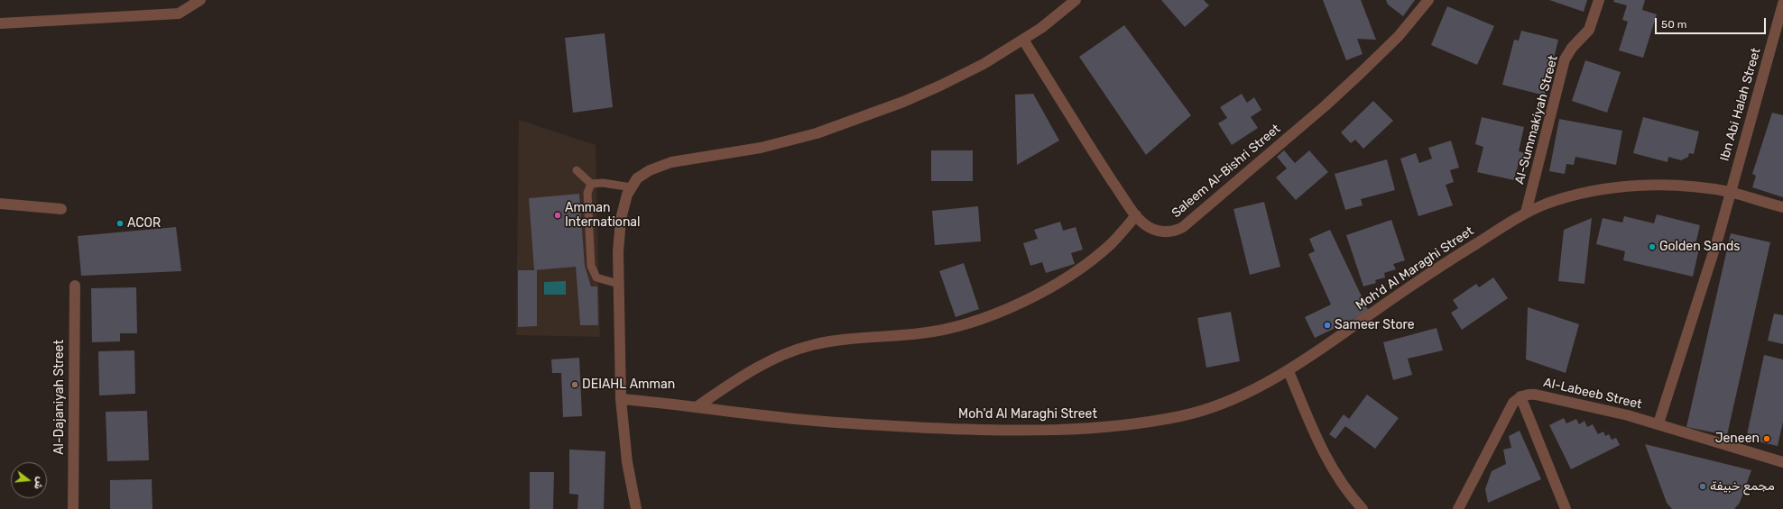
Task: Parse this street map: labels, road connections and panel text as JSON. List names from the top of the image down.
{
  "streets": {
    "street": [
      "Ibn Abi Halah Street",
      "Al-Summakiyah Street",
      "Saleem Al-Bishri Street",
      "Moh'd Al Maraghi Street",
      "Al-Labeeb Street",
      "Al-Dajaniyah Street"
    ]
  },
  "crossings": [
    ["Ibn Abi Halah Street", "Moh'd Al Maraghi Street"],
    ["Al-Summakiyah Street", "Moh'd Al Maraghi Street"]
  ],
  "places": [
    "Amman International",
    "ACOR",
    "Golden Sands",
    "Sameer Store",
    "DEIAHL Amman",
    "Jeneen",
    "مجمع خبيفة"
  ],
  "scale_bar": "50 m",
  "north": "right"
}
